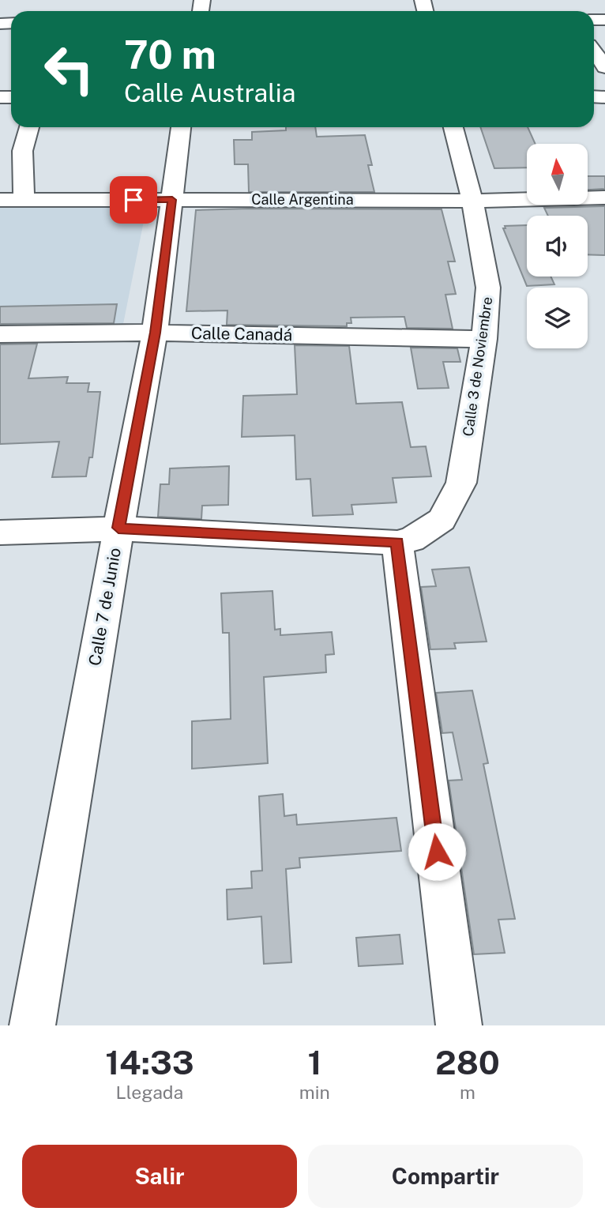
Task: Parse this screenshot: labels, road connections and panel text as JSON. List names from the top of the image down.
{
  "streets": {
    "street": [
      "Calle Argentina",
      "Calle Canadá",
      "Calle 3 de Noviembre",
      "Calle 7 de Junio"
    ]
  },
  "crossings": [
    ["Calle Argentina", "Calle 3 de Noviembre"],
    ["Calle Argentina", "Calle 7 de Junio"],
    ["Calle Canadá", "Calle 3 de Noviembre"],
    ["Calle Canadá", "Calle 7 de Junio"]
  ],
  "north": "top",
  "page": {
    "turn": ["70 m", "Calle Australia"],
    "eta": [
      "14:33",
      "Llegada",
      "1",
      "min",
      "280",
      "m"
    ],
    "buttons": ["Salir", "Compartir"]
  }
}
